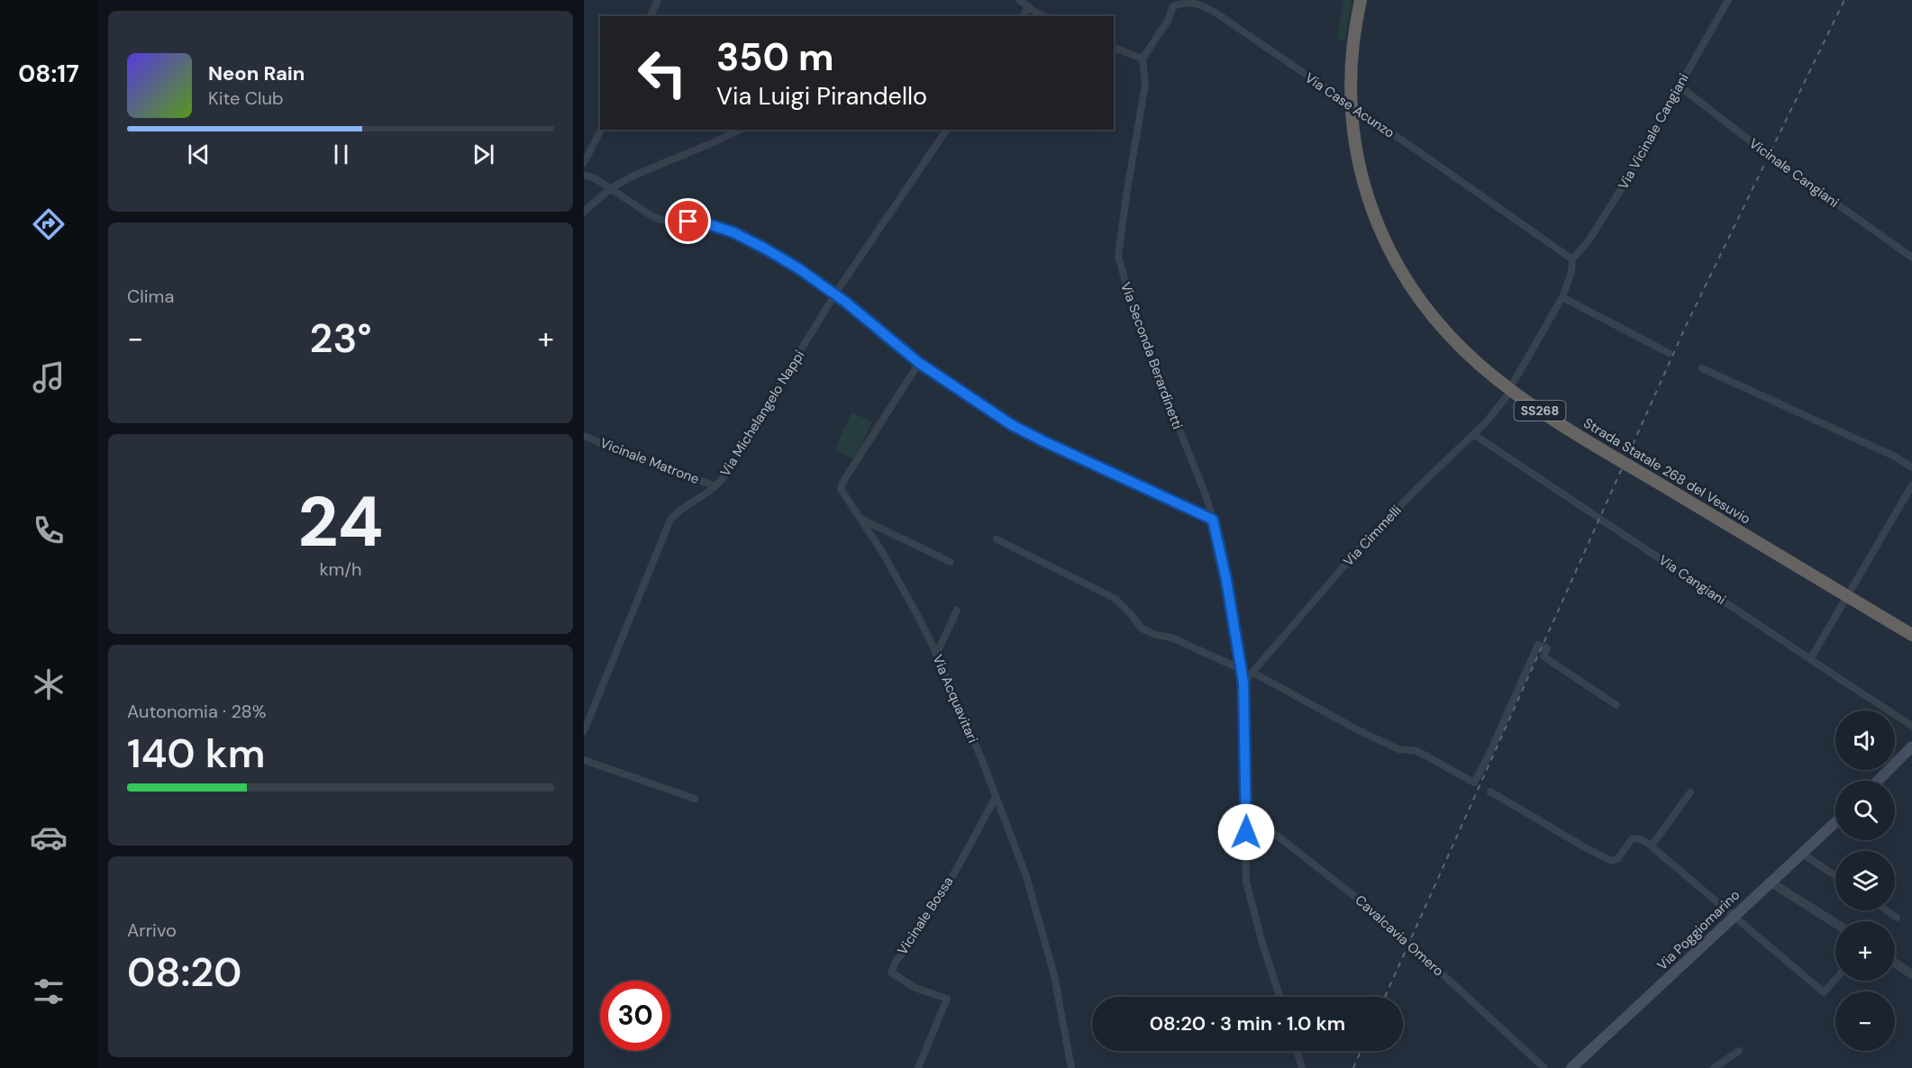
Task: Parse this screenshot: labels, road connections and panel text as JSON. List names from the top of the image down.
{
  "streets": {
    "highway": ["SS268", "Strada Statale 268 del Vesuvio"],
    "main road": ["Via Poggiomarino"],
    "street": [
      "Via Case Acunzo",
      "Via Vicinale Cangiani",
      "Vicinale Cangiani",
      "Via Seconda Berardinetti",
      "Via Michelangelo Nappi",
      "Vicinale Matrone",
      "Via Cimmelli",
      "Via Cangiani",
      "Via Acquavitari",
      "Vicinale Bossa",
      "Cavalcavia Omero"
    ]
  },
  "crossings": [
    ["Via Case Acunzo", "Via Vicinale Cangiani"],
    ["Via Case Acunzo", "Via Seconda Berardinetti"],
    ["Via Vicinale Cangiani", "Vicinale Cangiani"],
    ["Via Seconda Berardinetti", "Via Cimmelli"],
    ["Via Seconda Berardinetti", "Cavalcavia Omero"],
    ["Via Michelangelo Nappi", "Vicinale Matrone"],
    ["Via Cimmelli", "Via Cangiani"],
    ["Via Acquavitari", "Vicinale Bossa"]
  ],
  "page": {
    "tabs": "08:17",
    "turn": ["350 m", "Via Luigi Pirandello"],
    "song": ["Neon Rain", "Kite Club"],
    "tile": [
      "Clima",
      ["24", "km/h"],
      ["Autonomia · 28%", "140 km"],
      ["Arrivo", "08:20"]
    ],
    "heat": ["−", "23°", "+"],
    "map_buttons": ["+", "−"],
    "limit": "30",
    "trip": "08:20 · 3 min · 1.0 km"
  }
}
